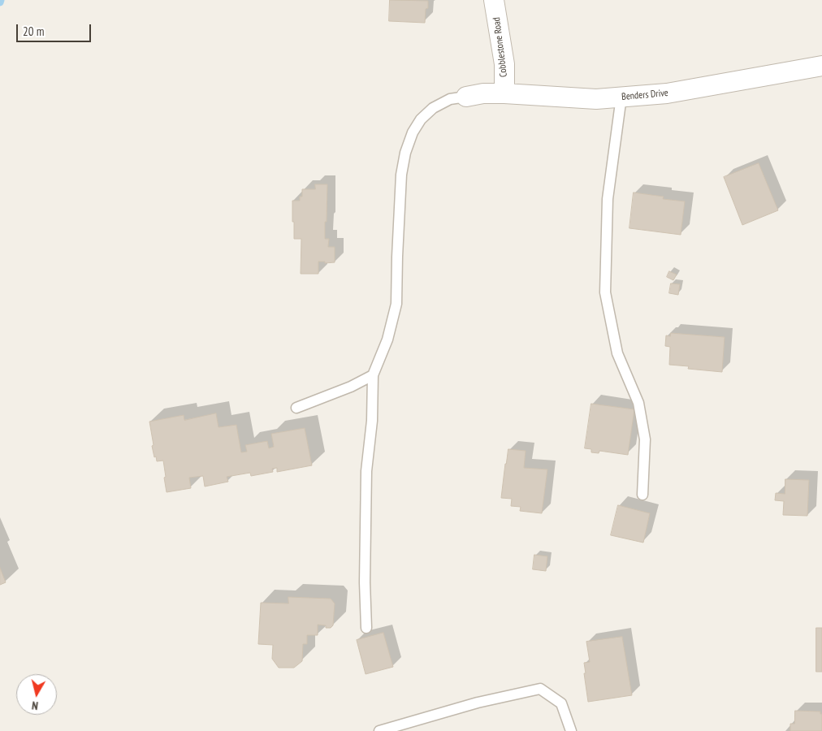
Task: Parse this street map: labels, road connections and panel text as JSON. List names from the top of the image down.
{
  "streets": {
    "street": ["Cobblestone Road", "Benders Drive"]
  },
  "crossings": [
    ["Cobblestone Road", "Benders Drive"]
  ],
  "scale_bar": "20 m",
  "north": "bottom"
}
